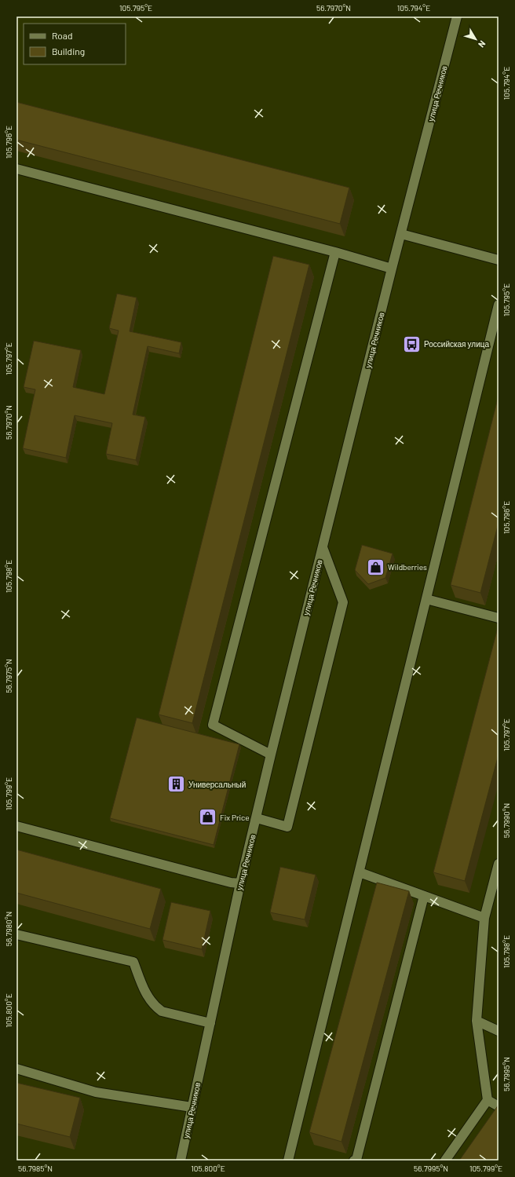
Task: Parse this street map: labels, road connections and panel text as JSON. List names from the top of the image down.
{
  "streets": {
    "street": ["улица Речников"]
  },
  "places": {
    "bus stop": ["Российская улица"],
    "shop": ["Wildberries", "Fix Price"],
    "building": ["Универсальный"]
  },
  "legend": ["Road", "Building"],
  "north": "bottom right",
  "coordinates": [
    "105.795°E",
    "56.7970°N",
    "105.794°E",
    "105.796°E",
    "105.797°E",
    "105.798°E",
    "56.7975°N",
    "105.799°E",
    "56.7990°N",
    "56.7980°N",
    "105.800°E",
    "56.7995°N",
    "56.7985°N"
  ]
}
